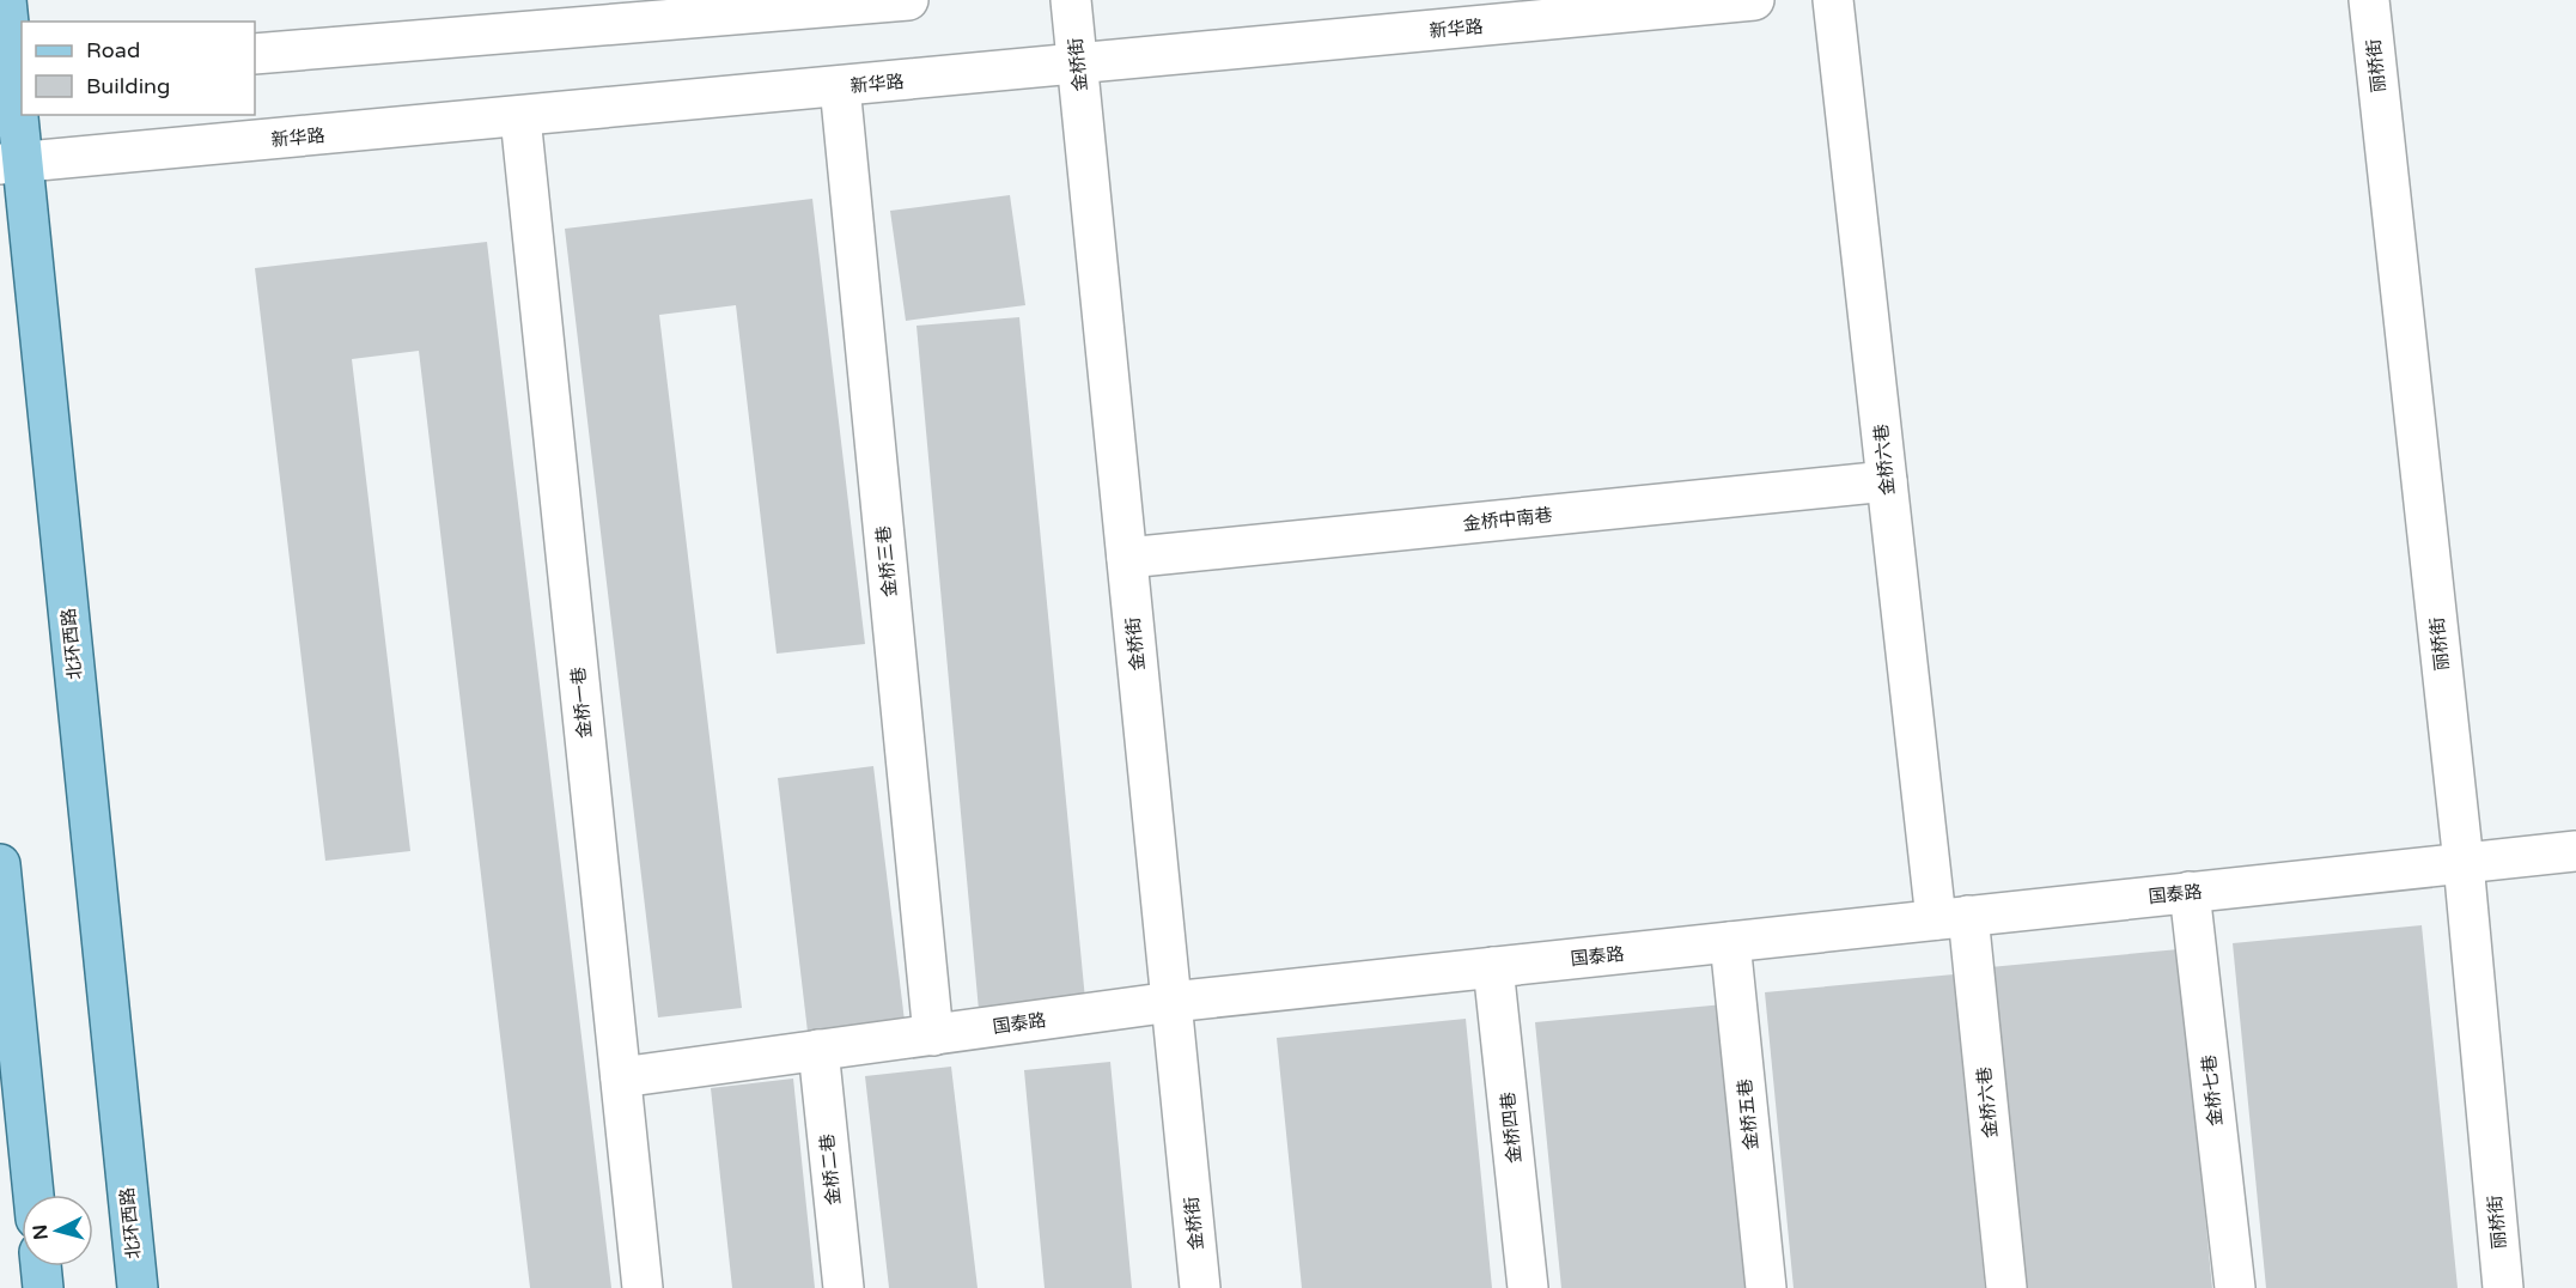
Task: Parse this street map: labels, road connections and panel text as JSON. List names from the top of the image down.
{
  "streets": {
    "main road": ["北环西路"],
    "street": [
      "新华路",
      "金桥街",
      "丽桥街",
      "金桥六巷",
      "金桥中南巷",
      "金桥三巷",
      "金桥一巷",
      "国泰路",
      "金桥七巷",
      "金桥五巷",
      "金桥四巷",
      "金桥二巷"
    ]
  },
  "crossings": [
    ["新华路", "金桥街"],
    ["新华路", "金桥三巷"],
    ["新华路", "北环西路"],
    ["新华路", "金桥一巷"],
    ["金桥街", "金桥中南巷"],
    ["金桥街", "国泰路"],
    ["丽桥街", "国泰路"],
    ["金桥六巷", "金桥中南巷"],
    ["金桥六巷", "国泰路"],
    ["金桥三巷", "国泰路"],
    ["金桥一巷", "国泰路"],
    ["国泰路", "金桥七巷"],
    ["国泰路", "金桥五巷"],
    ["国泰路", "金桥四巷"],
    ["国泰路", "金桥二巷"]
  ],
  "legend": ["Road", "Building"],
  "north": "left"
}
